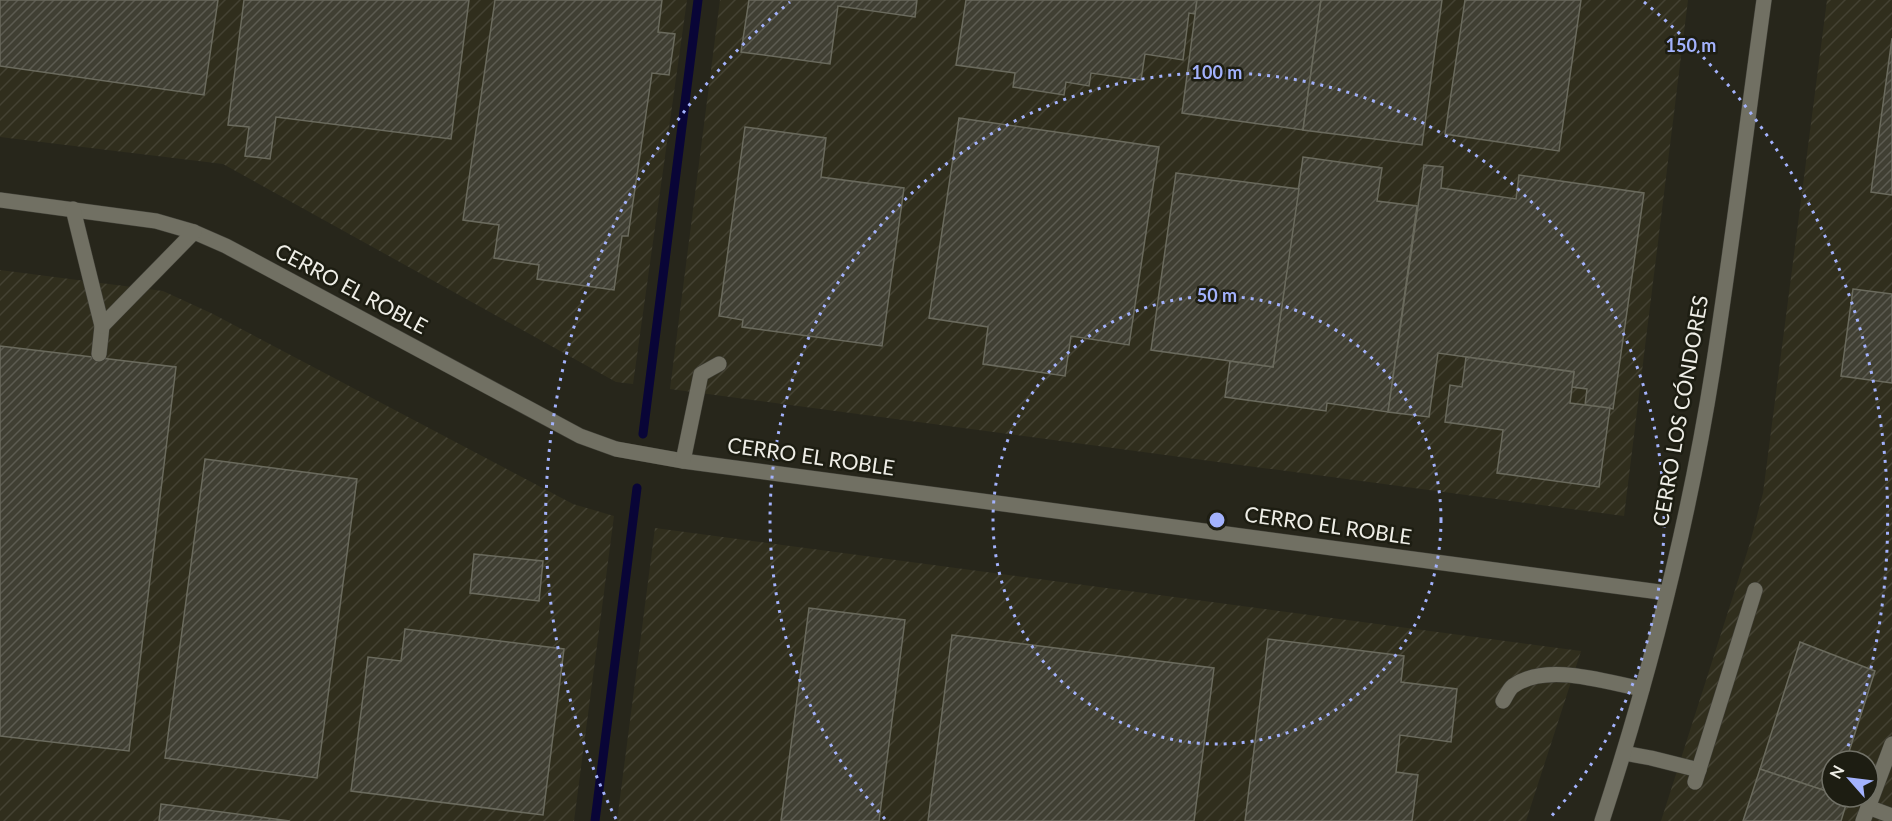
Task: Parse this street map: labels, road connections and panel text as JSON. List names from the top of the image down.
{
  "streets": {
    "street": ["CERRO EL ROBLE", "CERRO LOS CÓNDORES"]
  },
  "crossings": [
    ["CERRO EL ROBLE", "CERRO LOS CÓNDORES"]
  ],
  "north": "top left",
  "rings": ["150 m", "100 m", "50 m"]
}
